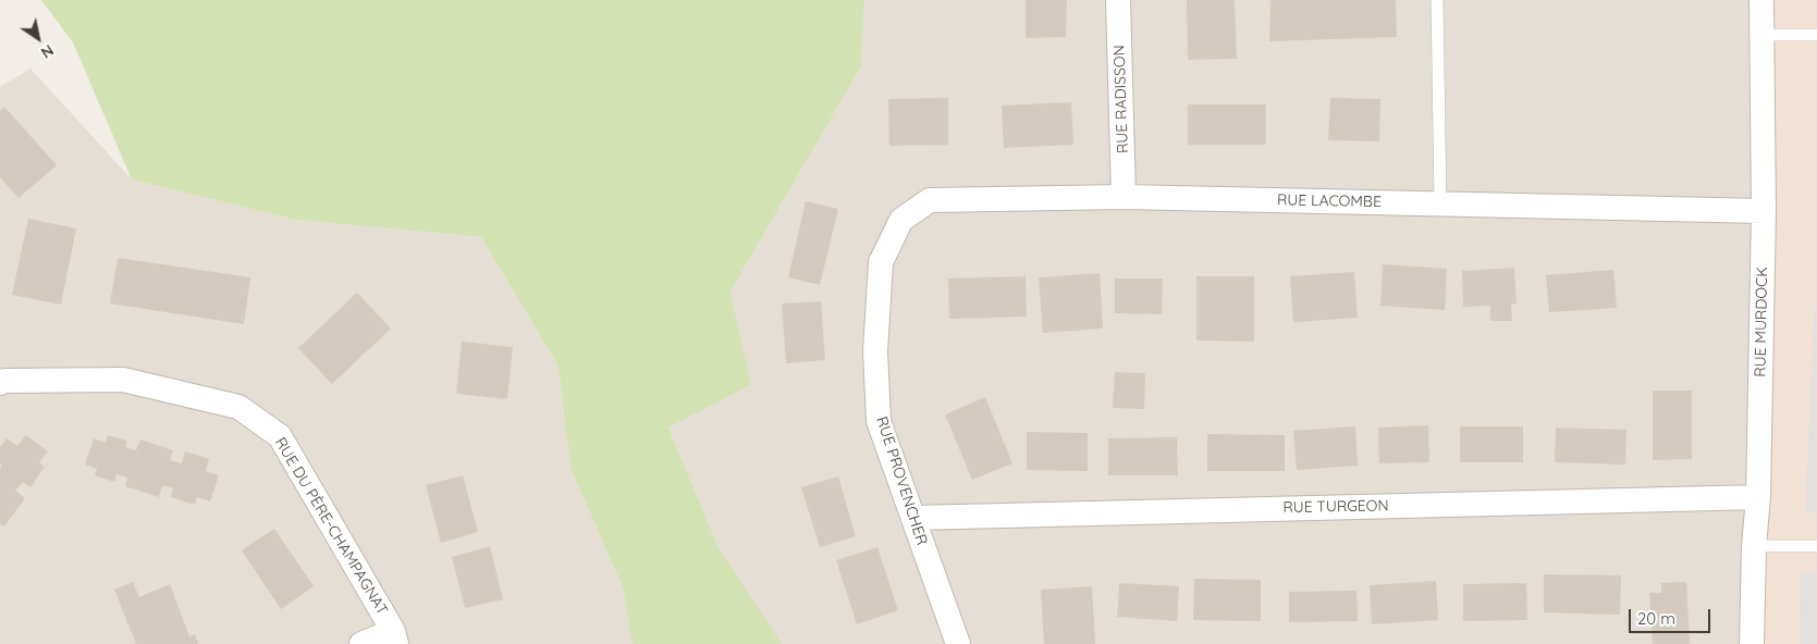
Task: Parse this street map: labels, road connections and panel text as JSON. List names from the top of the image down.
{
  "streets": {
    "street": [
      "RUE RADISSON",
      "RUE LACOMBE",
      "RUE MURDOCK",
      "RUE PROVENCHER",
      "RUE TURGEON",
      "RUE DU PÈRE-CHAMPAGNAT"
    ]
  },
  "crossings": [
    ["RUE RADISSON", "RUE LACOMBE"],
    ["RUE LACOMBE", "RUE MURDOCK"],
    ["RUE LACOMBE", "RUE PROVENCHER"],
    ["RUE MURDOCK", "RUE TURGEON"],
    ["RUE PROVENCHER", "RUE TURGEON"]
  ],
  "scale_bar": "20 m",
  "north": "bottom right"
}
